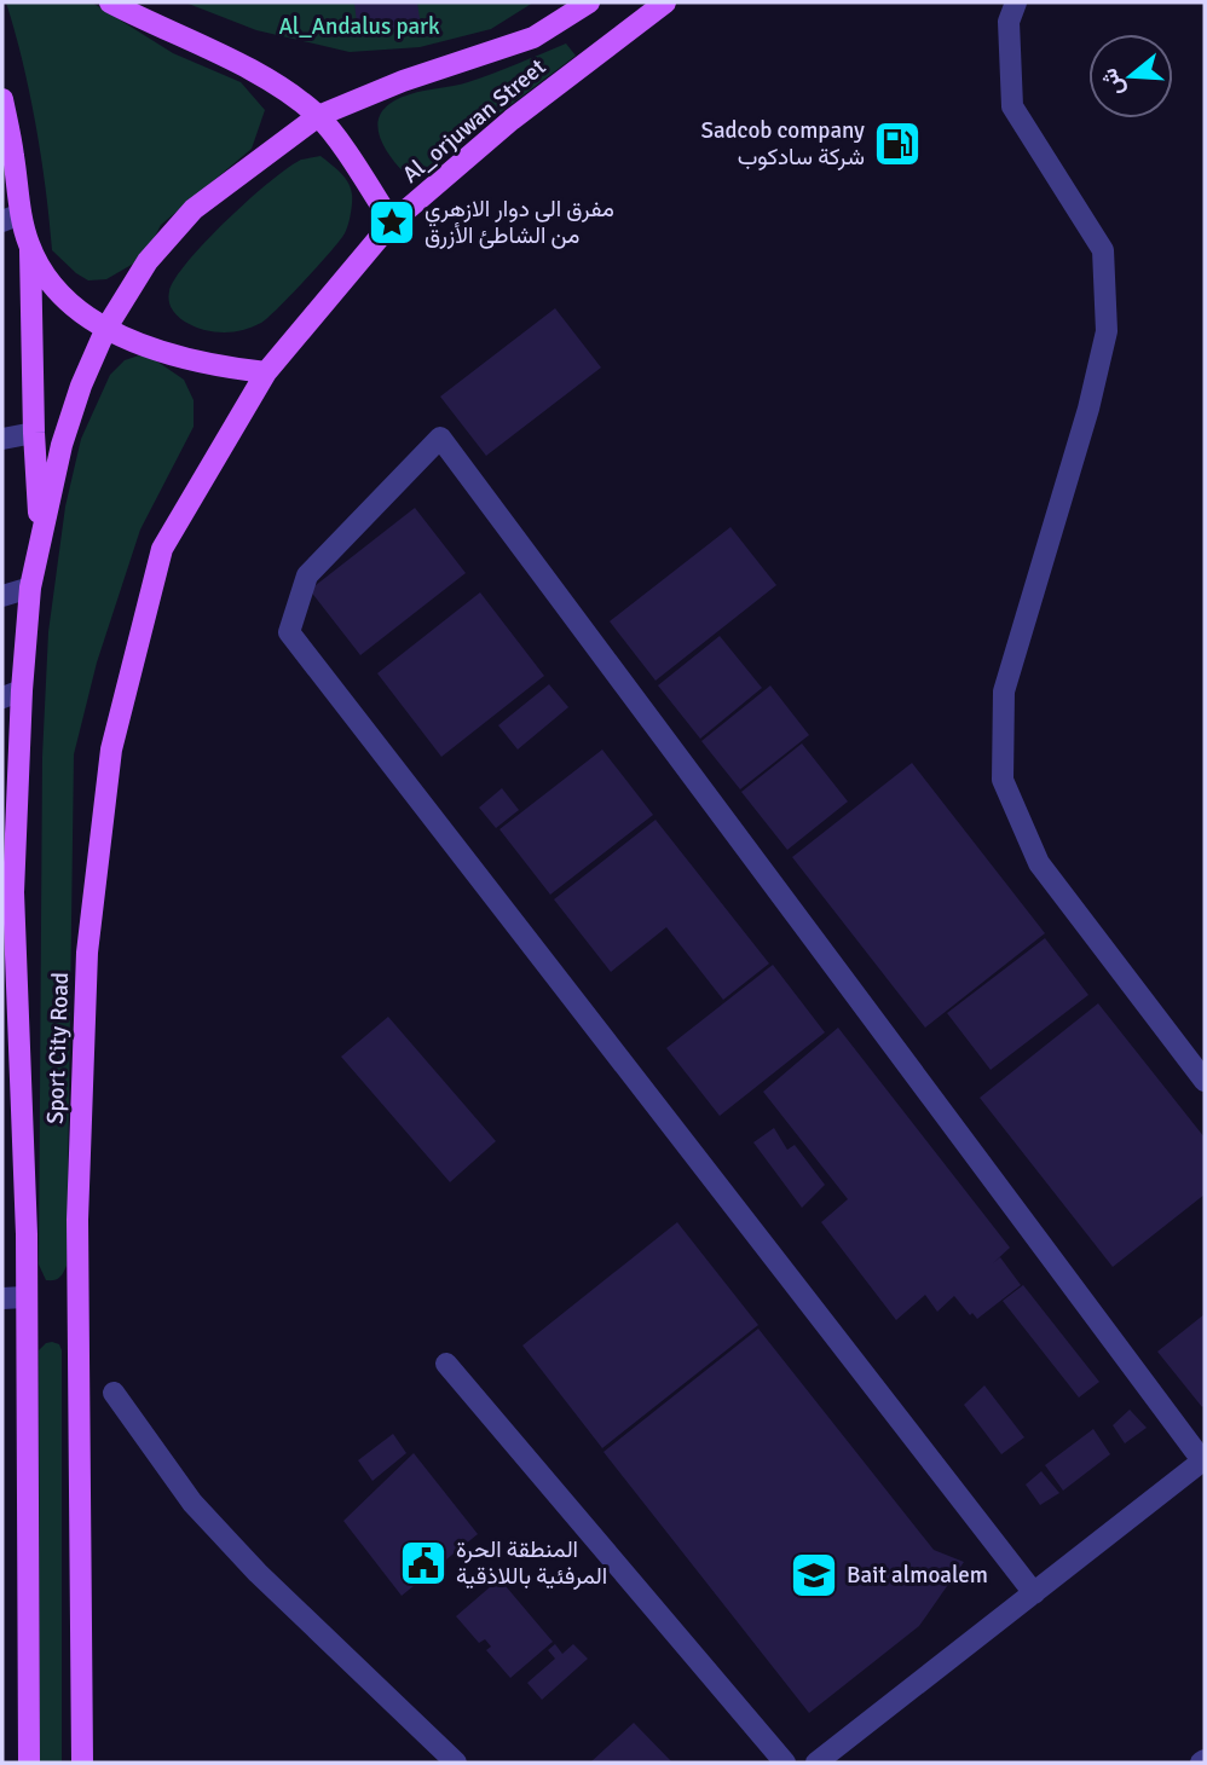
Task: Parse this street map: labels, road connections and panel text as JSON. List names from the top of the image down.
{
  "streets": {
    "main road": ["Al_orjuwan Street", "Sport City Road"]
  },
  "crossings": [
    ["Al_orjuwan Street", "Sport City Road"]
  ],
  "parks": ["Al_Andalus park"],
  "places": {
    "fuel station": ["Sadcob company شركة سادكوب"],
    "place": ["مفرق الى دوار الازهري من الشاطئ الأزرق"],
    "public building": ["المنطقة الحرة المرفئية باللاذقية"],
    "school or university": ["Bait almoalem"]
  },
  "north": "left"
}
